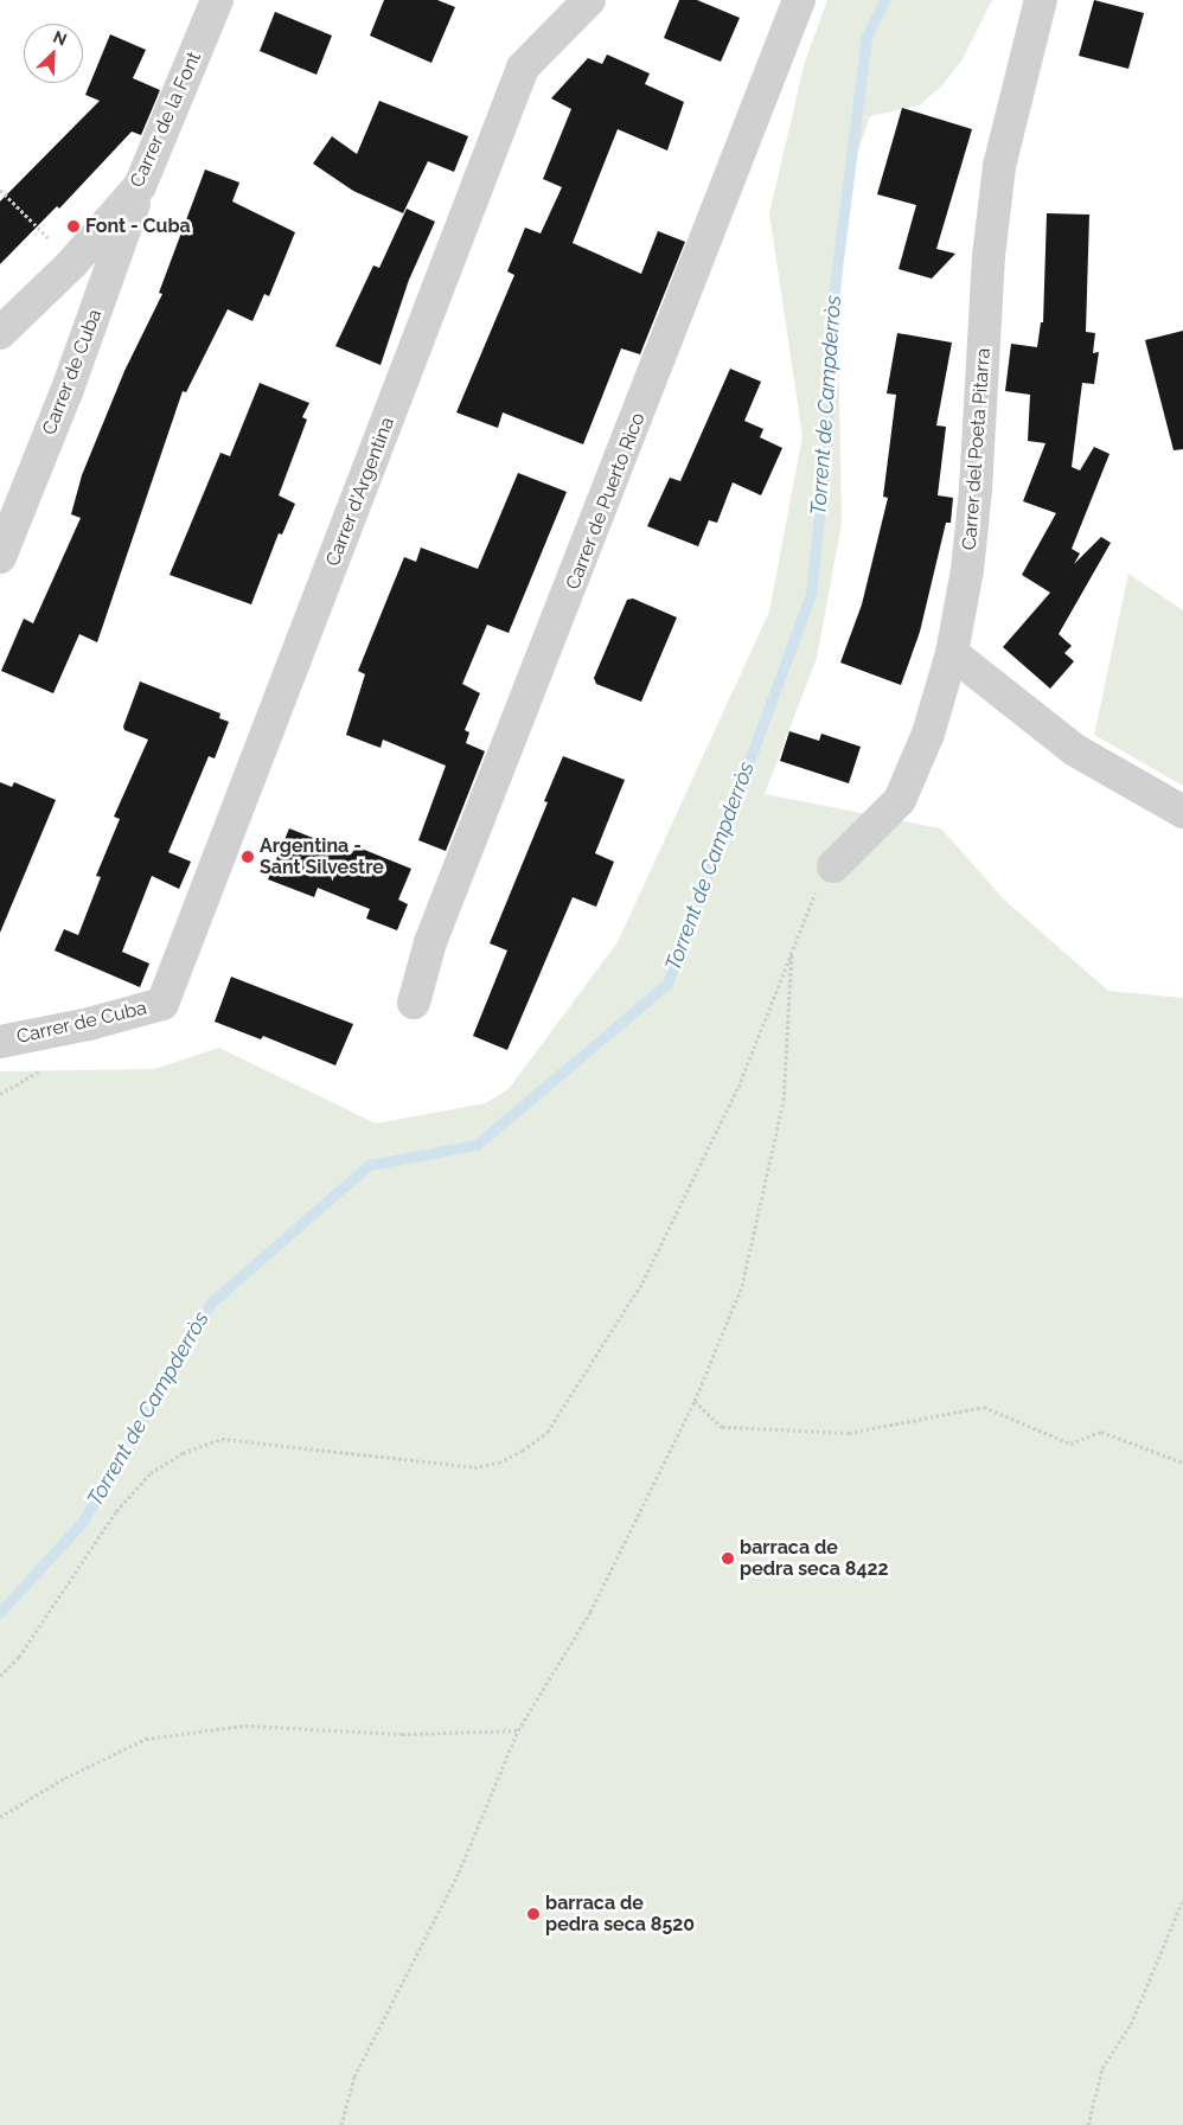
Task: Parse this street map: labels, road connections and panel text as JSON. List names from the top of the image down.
{
  "streets": {
    "street": [
      "Carrer de la Font",
      "Carrer de Cuba",
      "Carrer del Poeta Pitarra",
      "Carrer d'Argentina",
      "Carrer de Puerto Rico"
    ]
  },
  "crossings": [
    ["Carrer de la Font", "Carrer de Cuba"],
    ["Carrer de Cuba", "Carrer d'Argentina"]
  ],
  "water": ["Torrent de Campderròs"],
  "places": [
    "Font - Cuba",
    "Argentina - Sant Silvestre",
    "barraca de pedra seca 8422",
    "barraca de pedra seca 8520"
  ],
  "north": "top right"
}
